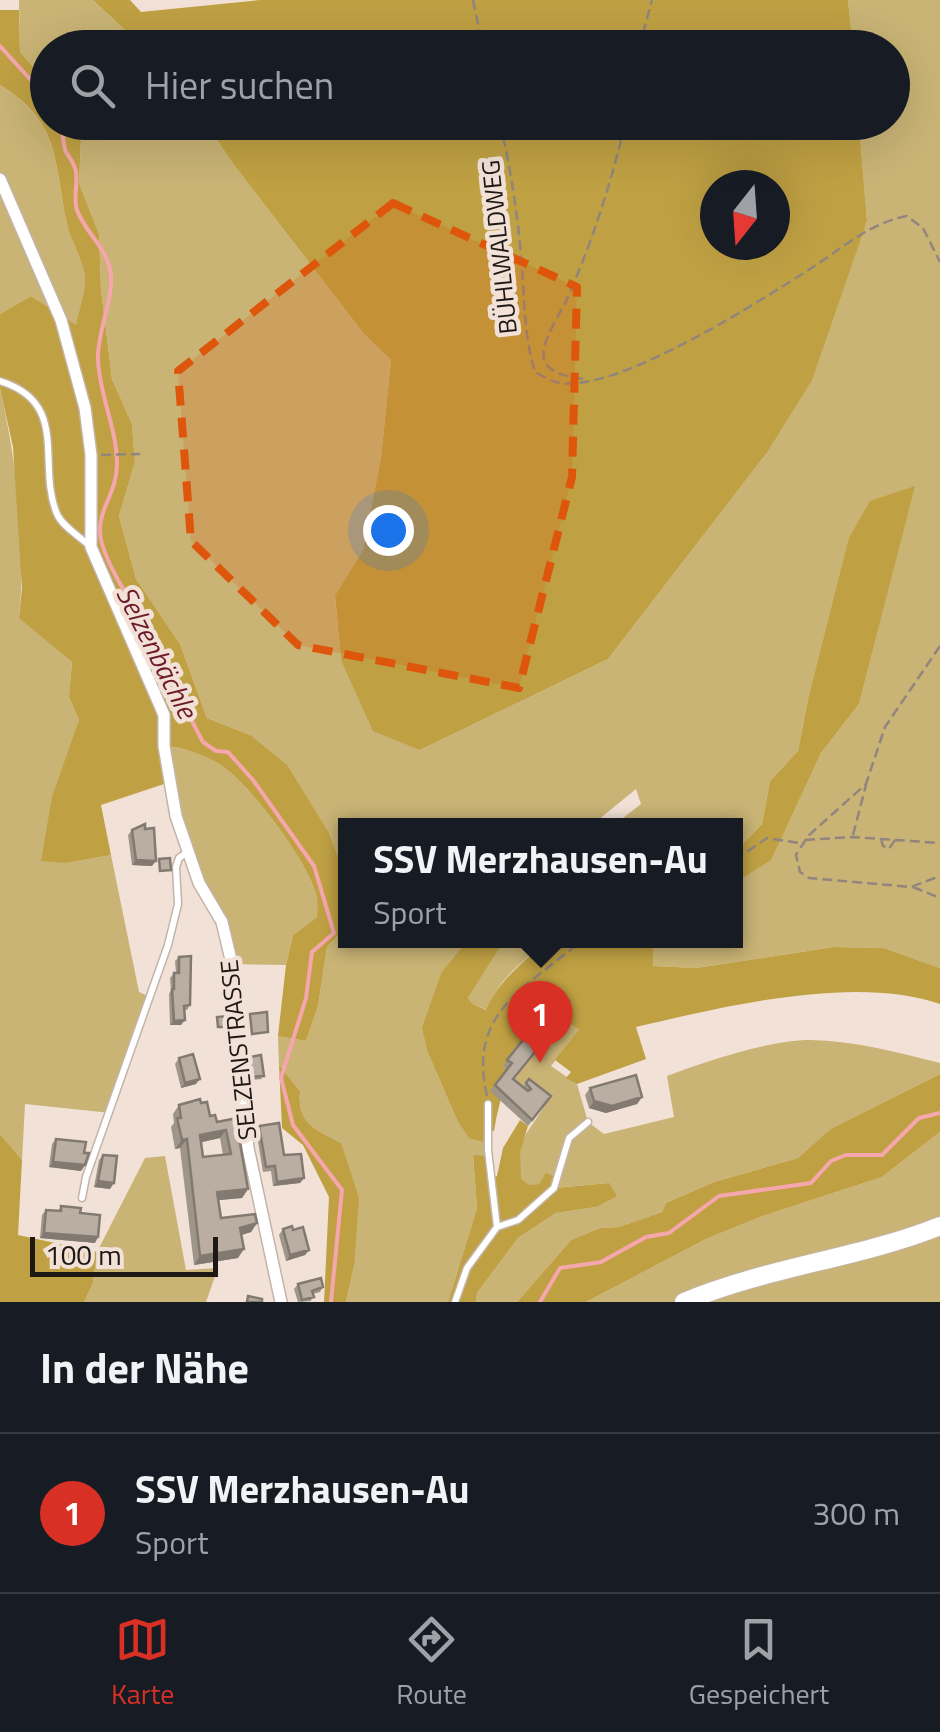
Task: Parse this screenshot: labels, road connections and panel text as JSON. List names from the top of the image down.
{
  "streets": {
    "street": ["SELZENSTRASSE"],
    "path": ["BÜHLWALDWEG"]
  },
  "water": ["Selzenbächle"],
  "scale_bar": "100 m",
  "north": "bottom",
  "page": {
    "search": "Hier suchen",
    "popup": ["SSV Merzhausen-Au", "Sport"],
    "pins": "1",
    "scale": "100 m",
    "heading": "In der Nähe",
    "list": [
      {
        "mark": "1",
        "name": "SSV Merzhausen-Au",
        "note": "Sport",
        "value": "300 m"
      }
    ],
    "nav": ["Karte", "Route", "Gespeichert"]
  }
}
